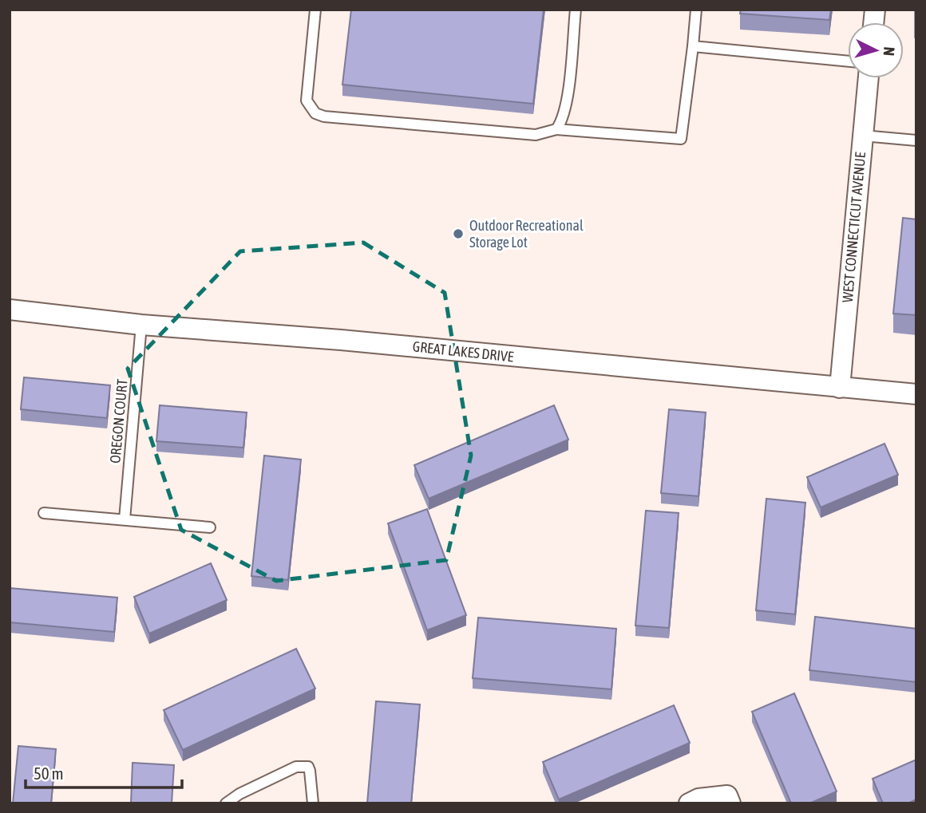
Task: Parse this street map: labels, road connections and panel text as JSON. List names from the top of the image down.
{
  "streets": {
    "street": ["WEST CONNECTICUT AVENUE", "GREAT LAKES DRIVE"],
    "lane": ["OREGON COURT"]
  },
  "crossings": [
    ["WEST CONNECTICUT AVENUE", "GREAT LAKES DRIVE"],
    ["GREAT LAKES DRIVE", "OREGON COURT"]
  ],
  "places": ["Outdoor Recreational Storage Lot"],
  "scale_bar": "50 m",
  "north": "right"
}
